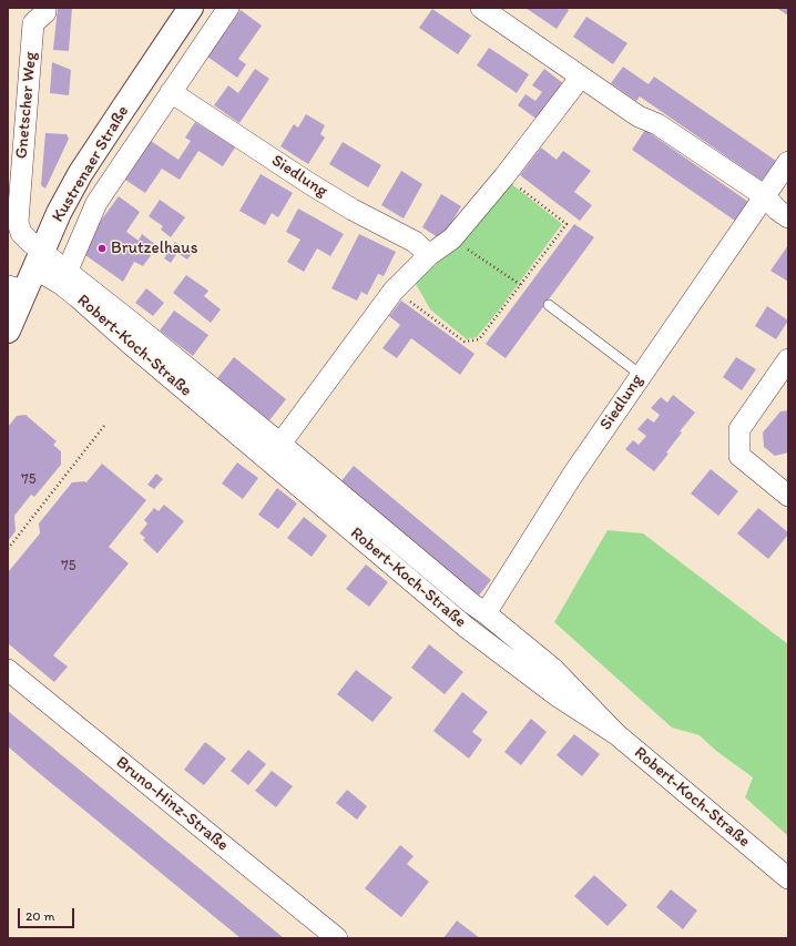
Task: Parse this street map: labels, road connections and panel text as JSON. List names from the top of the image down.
{
  "streets": {
    "street": [
      "Gnetscher Weg",
      "Kustrenaer Straße",
      "Siedlung",
      "Robert-Koch-Straße",
      "Bruno-Hinz-Straße"
    ]
  },
  "crossings": [
    ["Gnetscher Weg", "Kustrenaer Straße"],
    ["Gnetscher Weg", "Robert-Koch-Straße"],
    ["Kustrenaer Straße", "Robert-Koch-Straße"]
  ],
  "places": ["Brutzelhaus"],
  "house_numbers": ["75", "75"],
  "scale_bar": "20 m"
}
